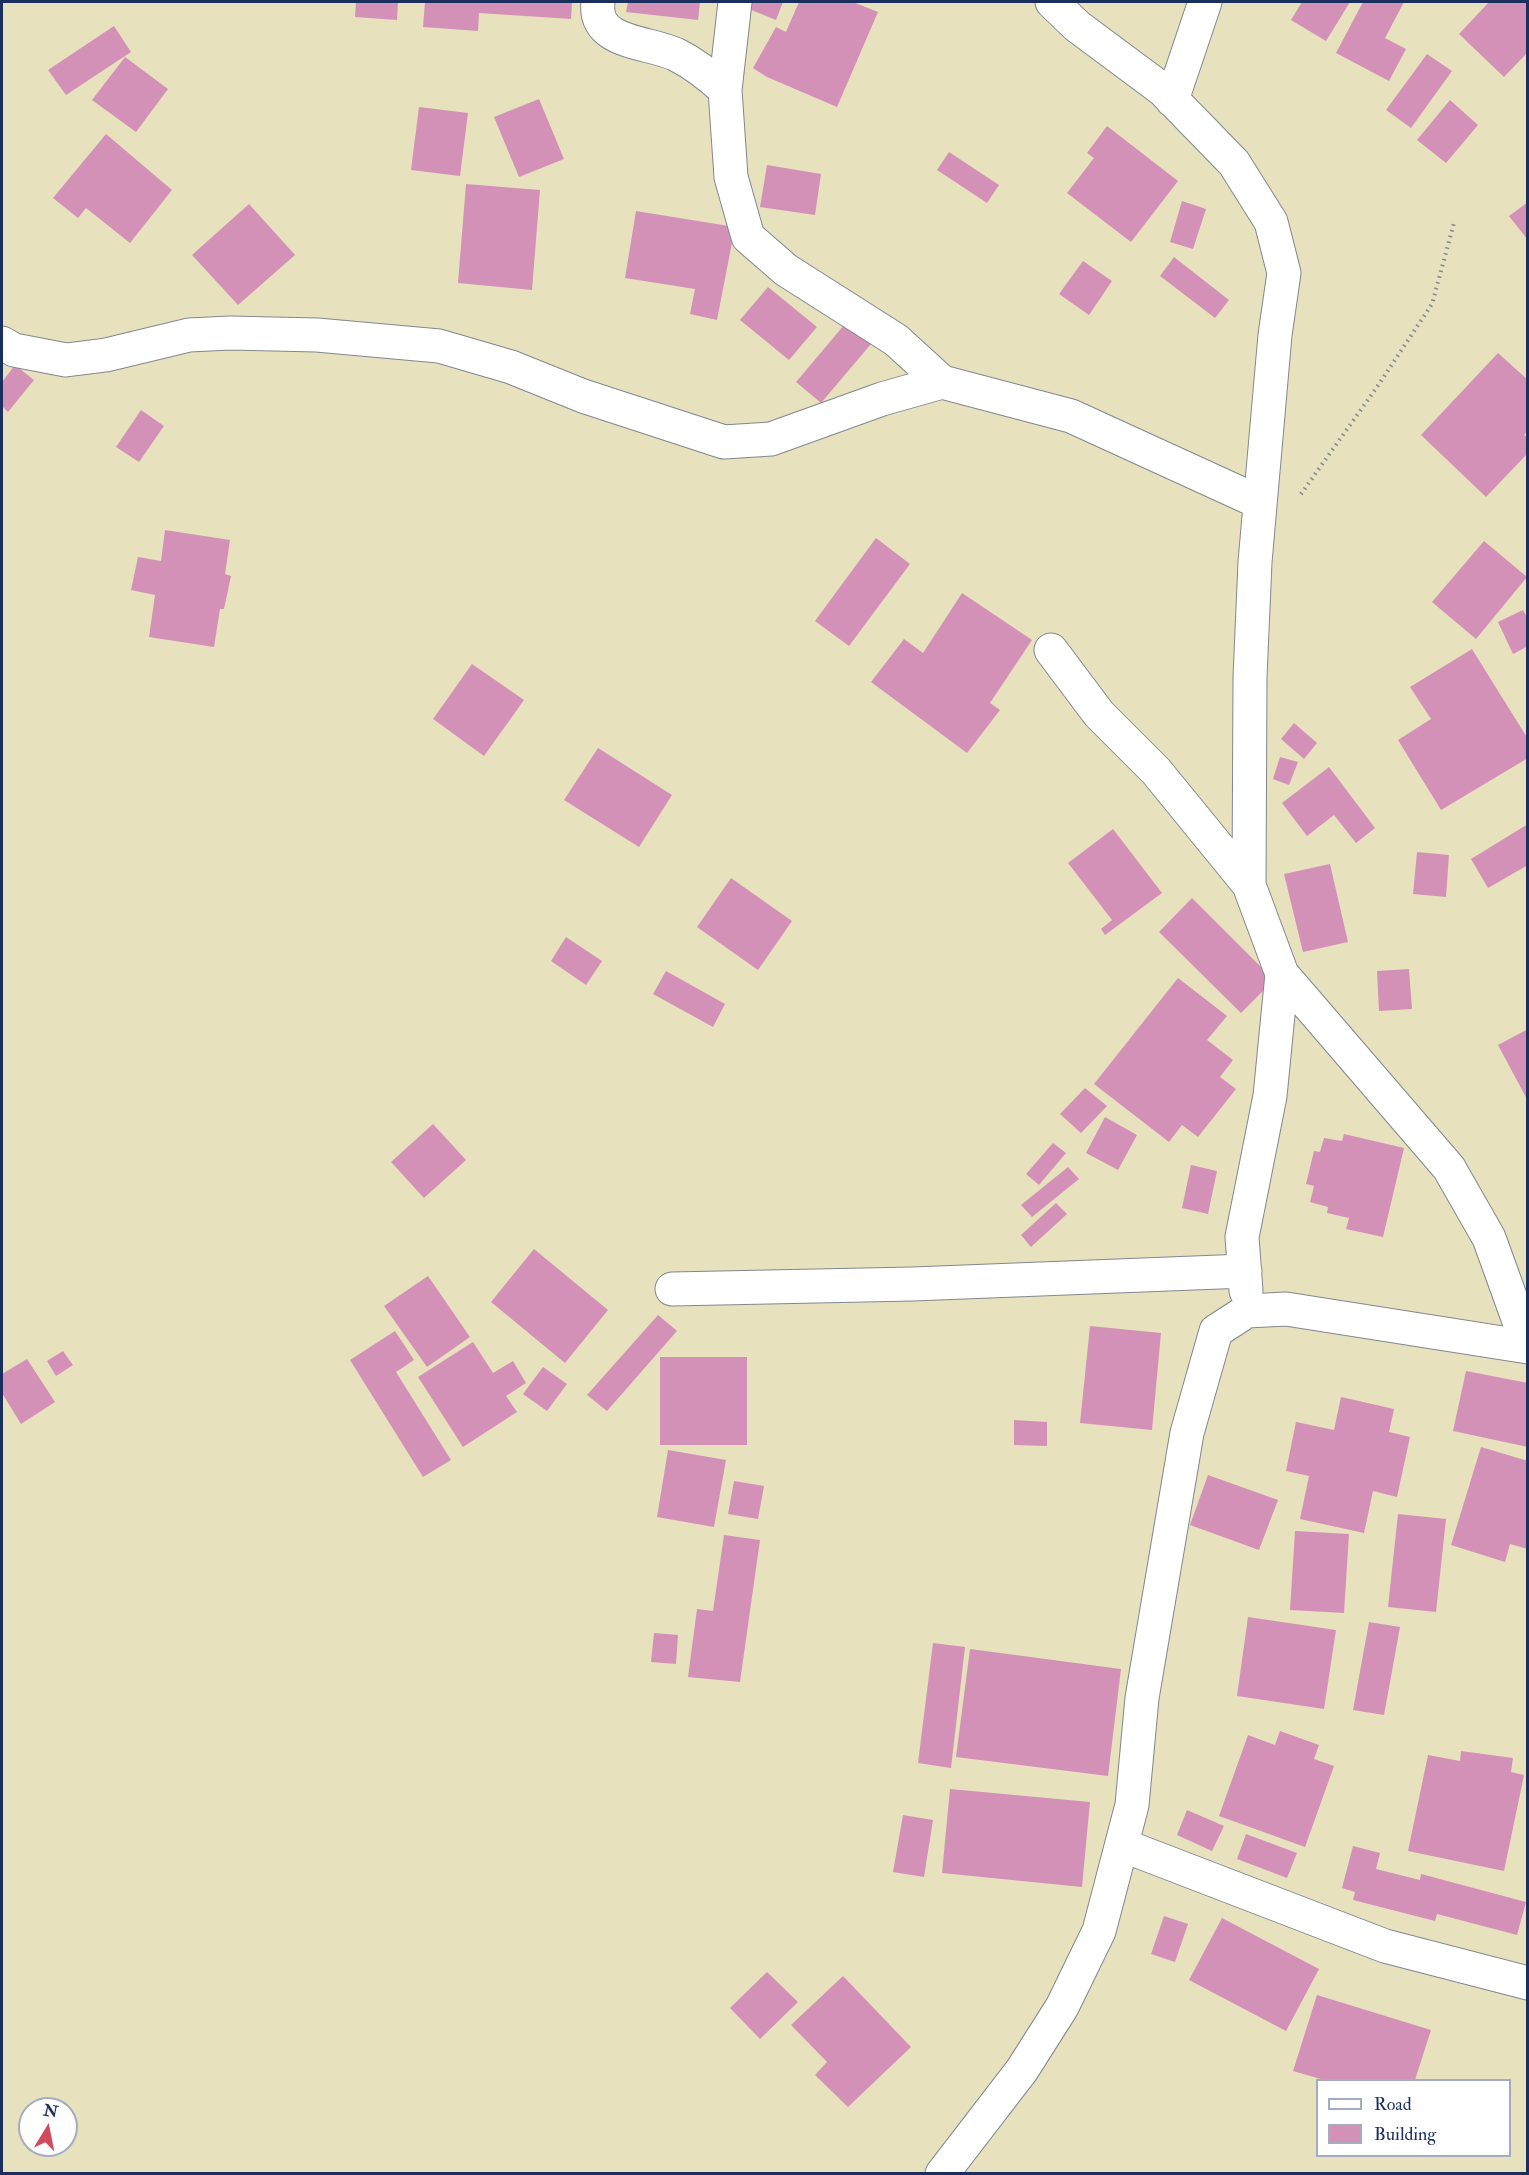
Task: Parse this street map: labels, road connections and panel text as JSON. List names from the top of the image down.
{
  "legend": ["Road", "Building"],
  "north": "top"
}
